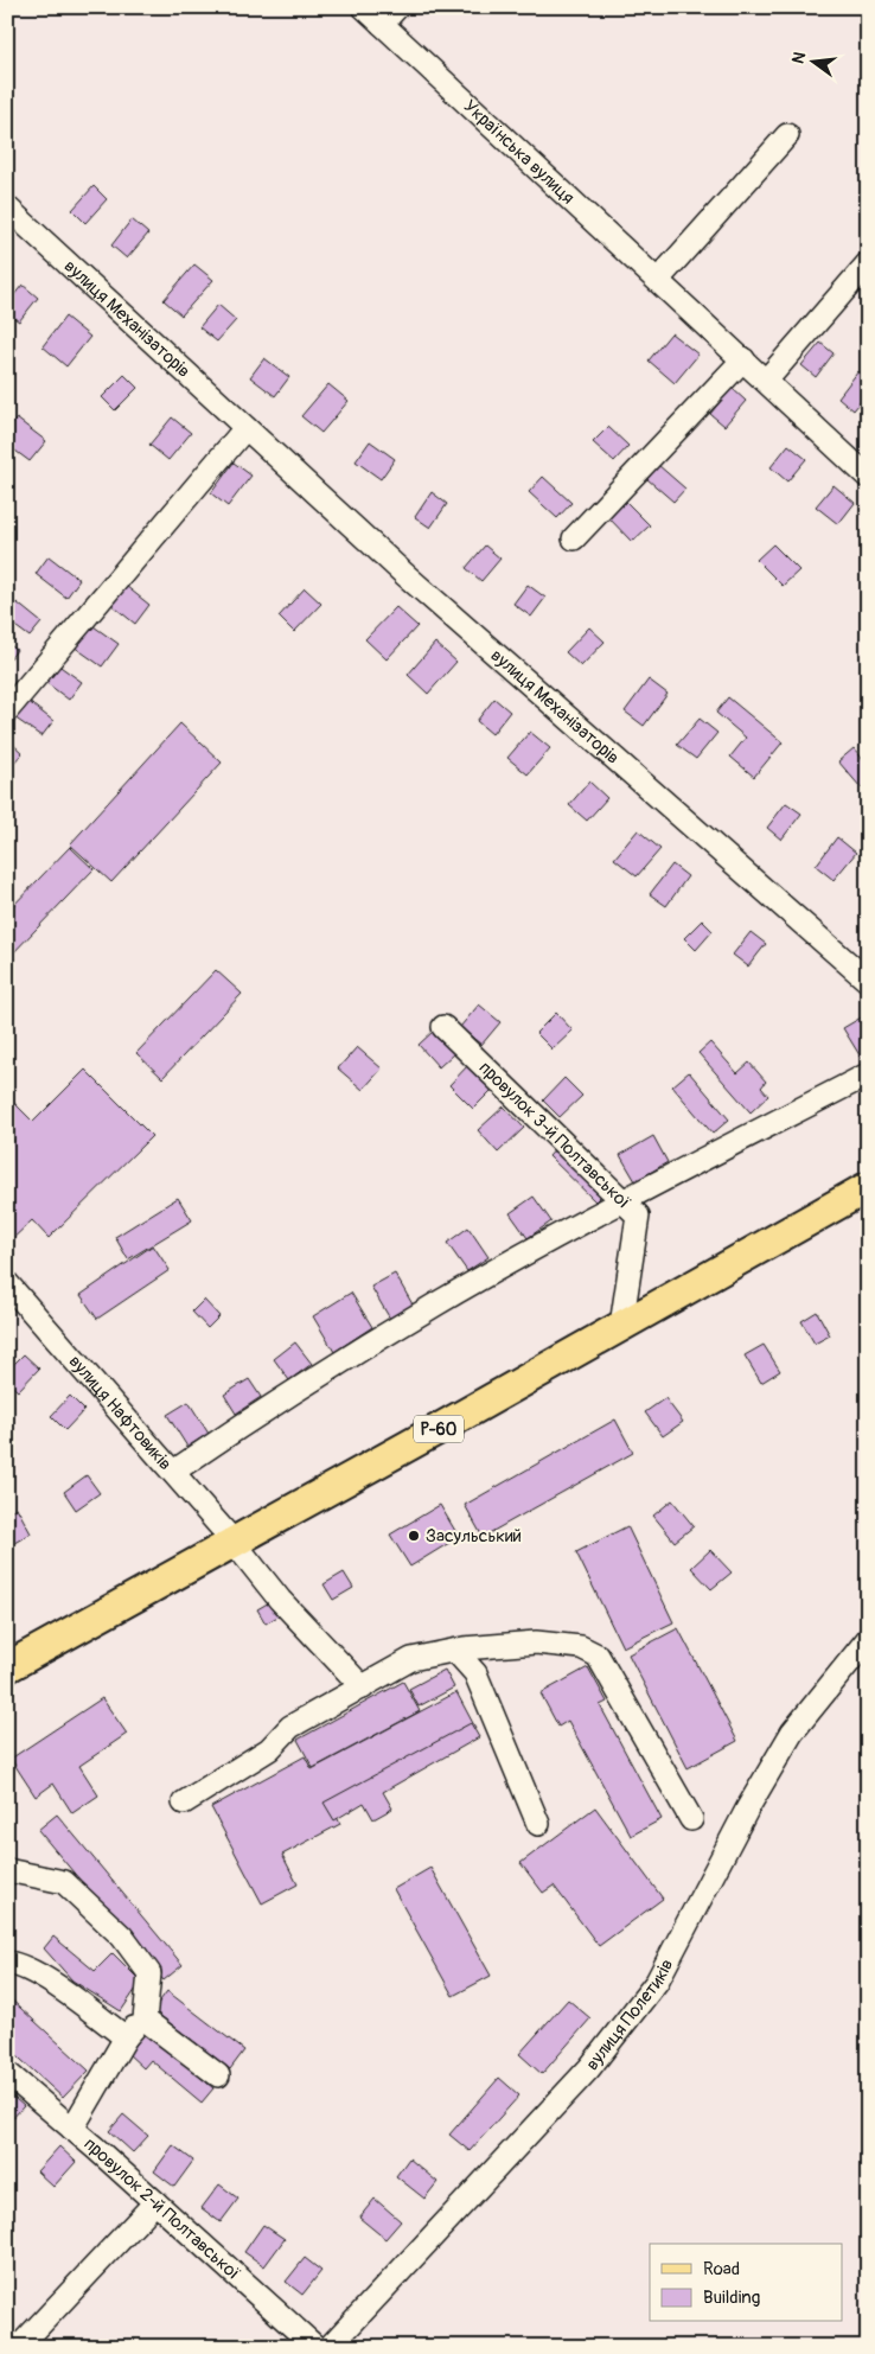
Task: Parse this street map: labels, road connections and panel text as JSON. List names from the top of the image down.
{
  "streets": {
    "main road": ["Р-60"],
    "street": [
      "Українська вулиця",
      "вулиця Механізаторів",
      "провулок 3-й Полтавської",
      "вулиця Нафтовиків",
      "вулиця Полетиків",
      "провулок 2-й Полтавської"
    ]
  },
  "crossings": [
    ["провулок 3-й Полтавської", "Р-60"],
    ["вулиця Нафтовиків", "Р-60"]
  ],
  "places": ["Засульський"],
  "legend": ["Road", "Building"],
  "north": "left"
}
